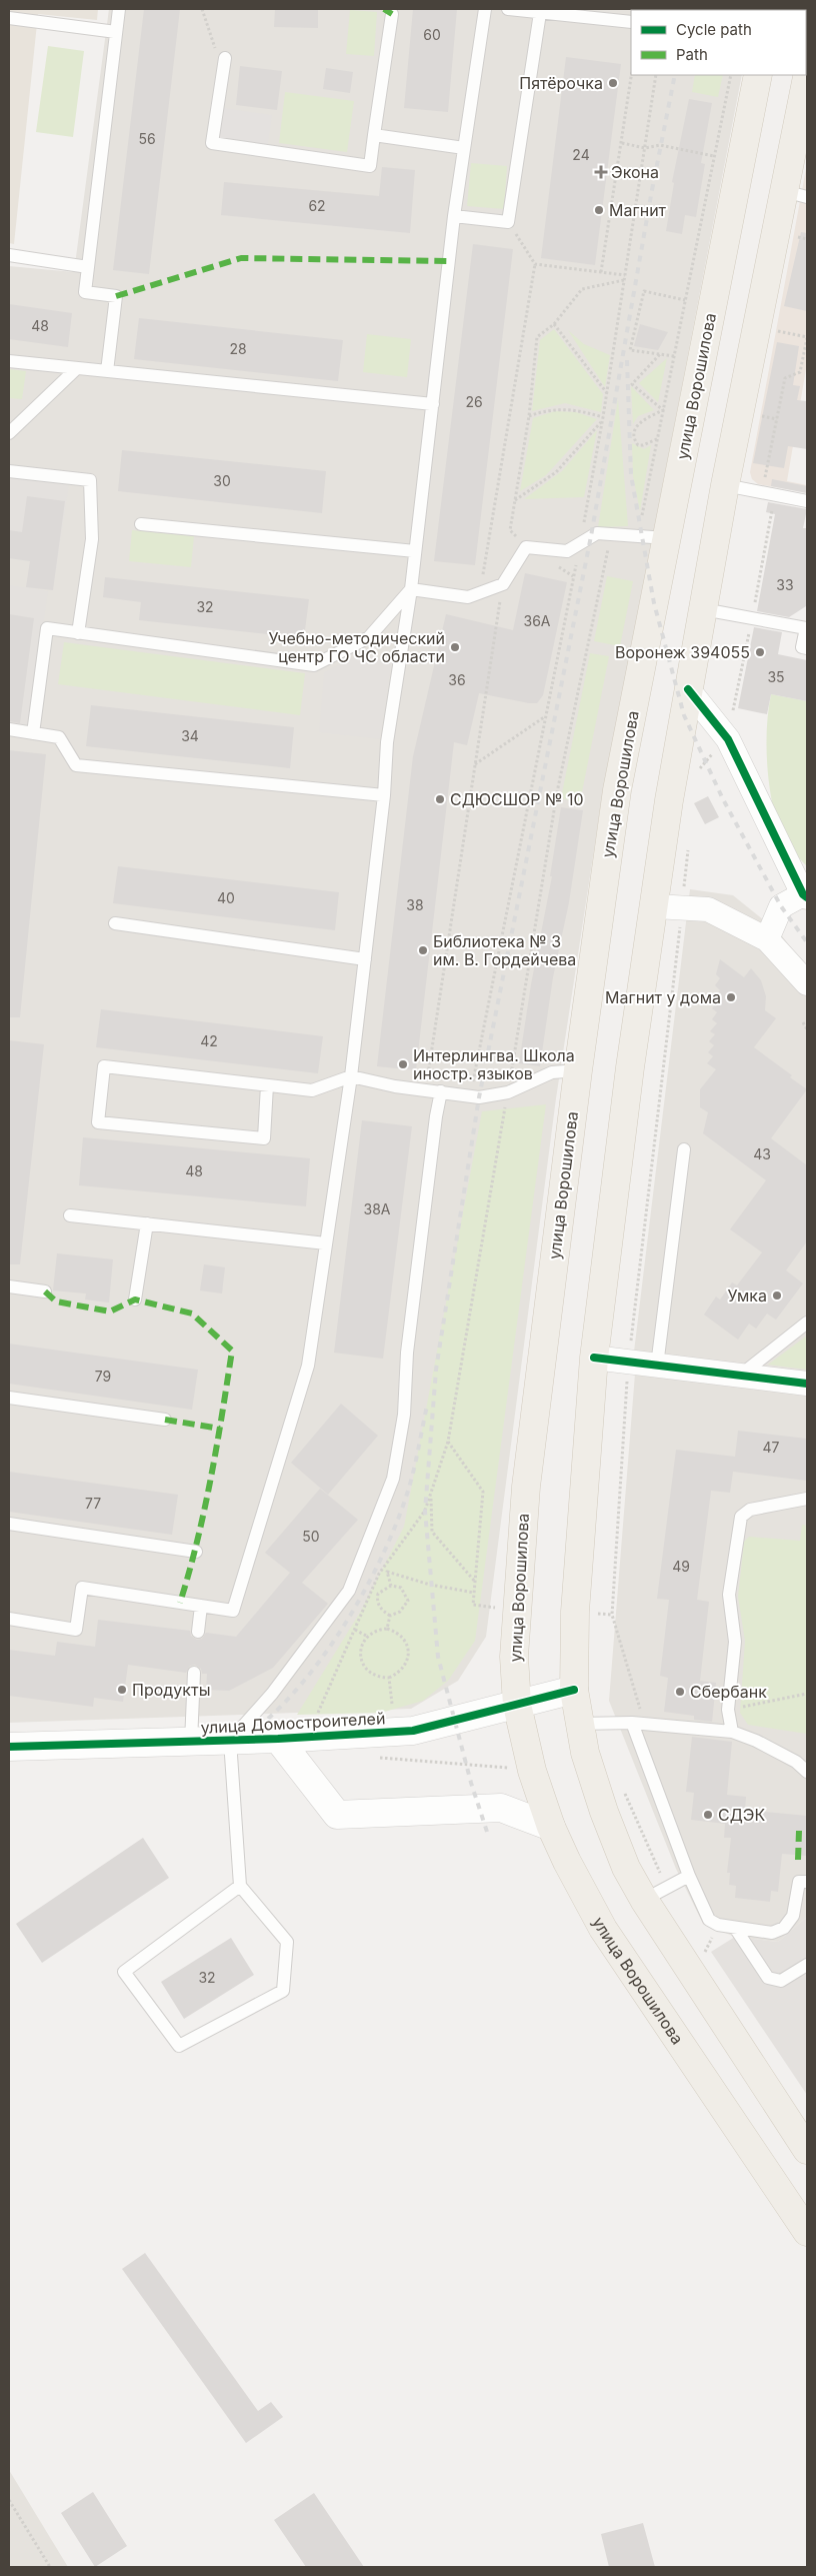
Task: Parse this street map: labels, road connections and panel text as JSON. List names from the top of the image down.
{
  "streets": {
    "main road": ["улица Ворошилова"],
    "street": ["улица Домостроителей"]
  },
  "crossings": [
    ["улица Ворошилова", "улица Домостроителей"]
  ],
  "places": {
    "other": [
      "Пятёрочка",
      "Магнит",
      "Учебно-методический центр ГО ЧС области",
      "Воронеж 394055",
      "СДЮСШОР № 10",
      "Библиотека № 3 им. В. Гордейчева",
      "Магнит у дома",
      "Интерлингва. Школа иностр. языков",
      "Умка",
      "Продукты",
      "Сбербанк",
      "СДЭК"
    ],
    "health": ["Экона"]
  },
  "house_numbers": [
    "60",
    "56",
    "24",
    "62",
    "48",
    "28",
    "26",
    "30",
    "33",
    "32",
    "36А",
    "35",
    "36",
    "34",
    "40",
    "38",
    "42",
    "43",
    "48",
    "38А",
    "79",
    "47",
    "77",
    "50",
    "49",
    "32"
  ],
  "legend": ["Cycle path", "Path"]
}
